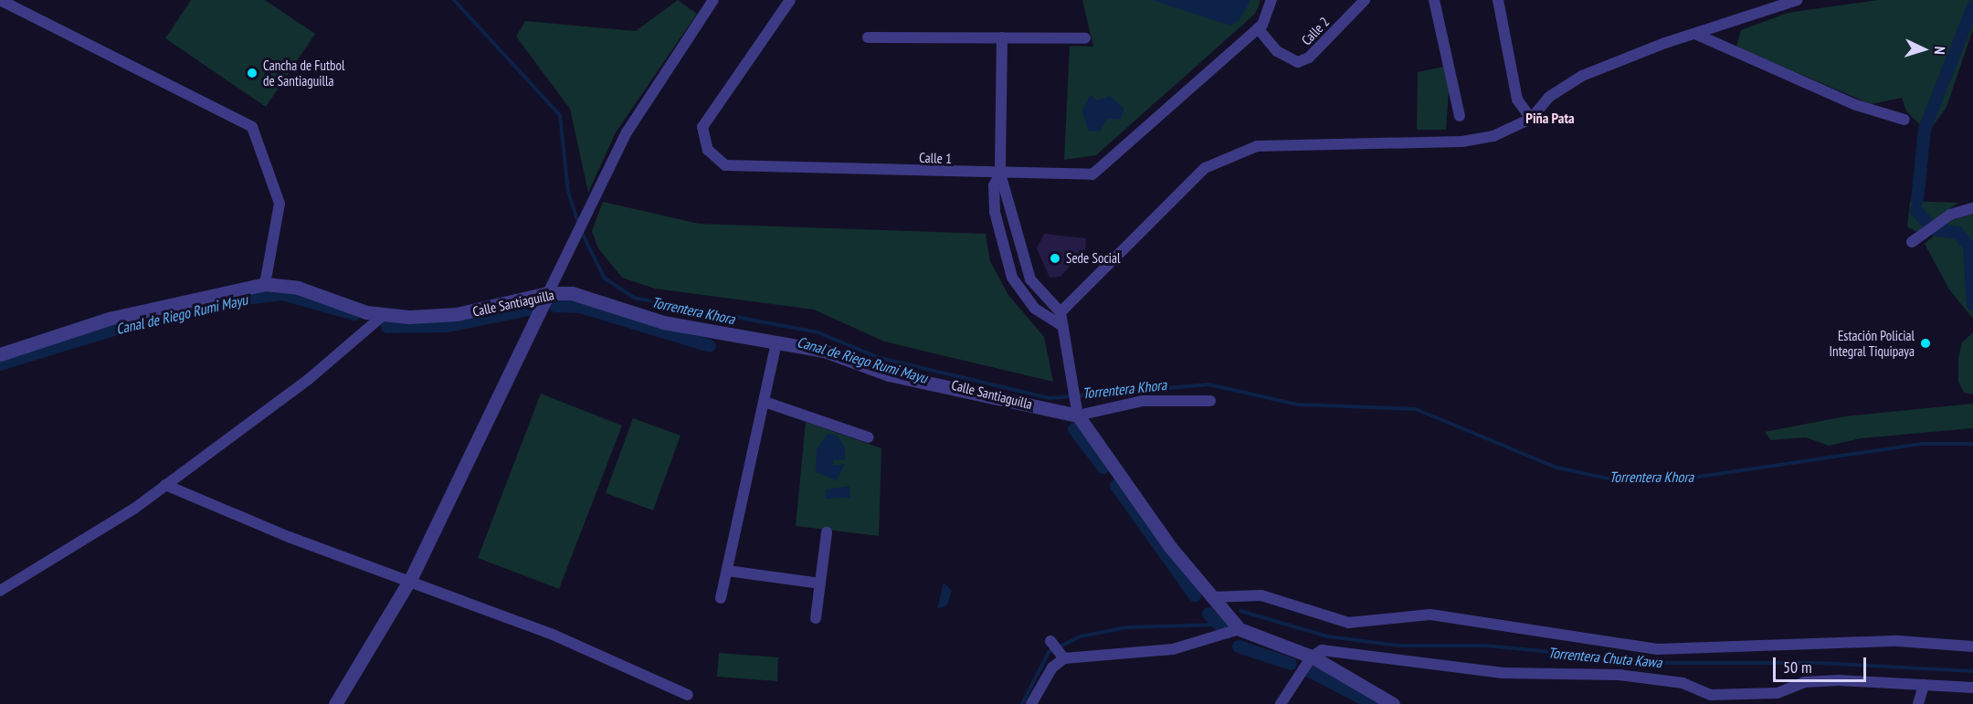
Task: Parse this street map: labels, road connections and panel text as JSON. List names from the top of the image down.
{
  "streets": {
    "street": ["Calle 2", "Calle 1", "Calle Santiaguilla"]
  },
  "crossings": [
    ["Calle 2", "Calle 1"]
  ],
  "districts": ["Piña Pata"],
  "water": ["Torrentera Khora", "Canal de Riego Rumi Mayu", "Torrentera Chuta Kawa"],
  "places": ["Cancha de Futbol de Santiaguilla", "Sede Social", "Estación Policial Integral Tiquipaya"],
  "scale_bar": "50 m",
  "north": "right"
}
